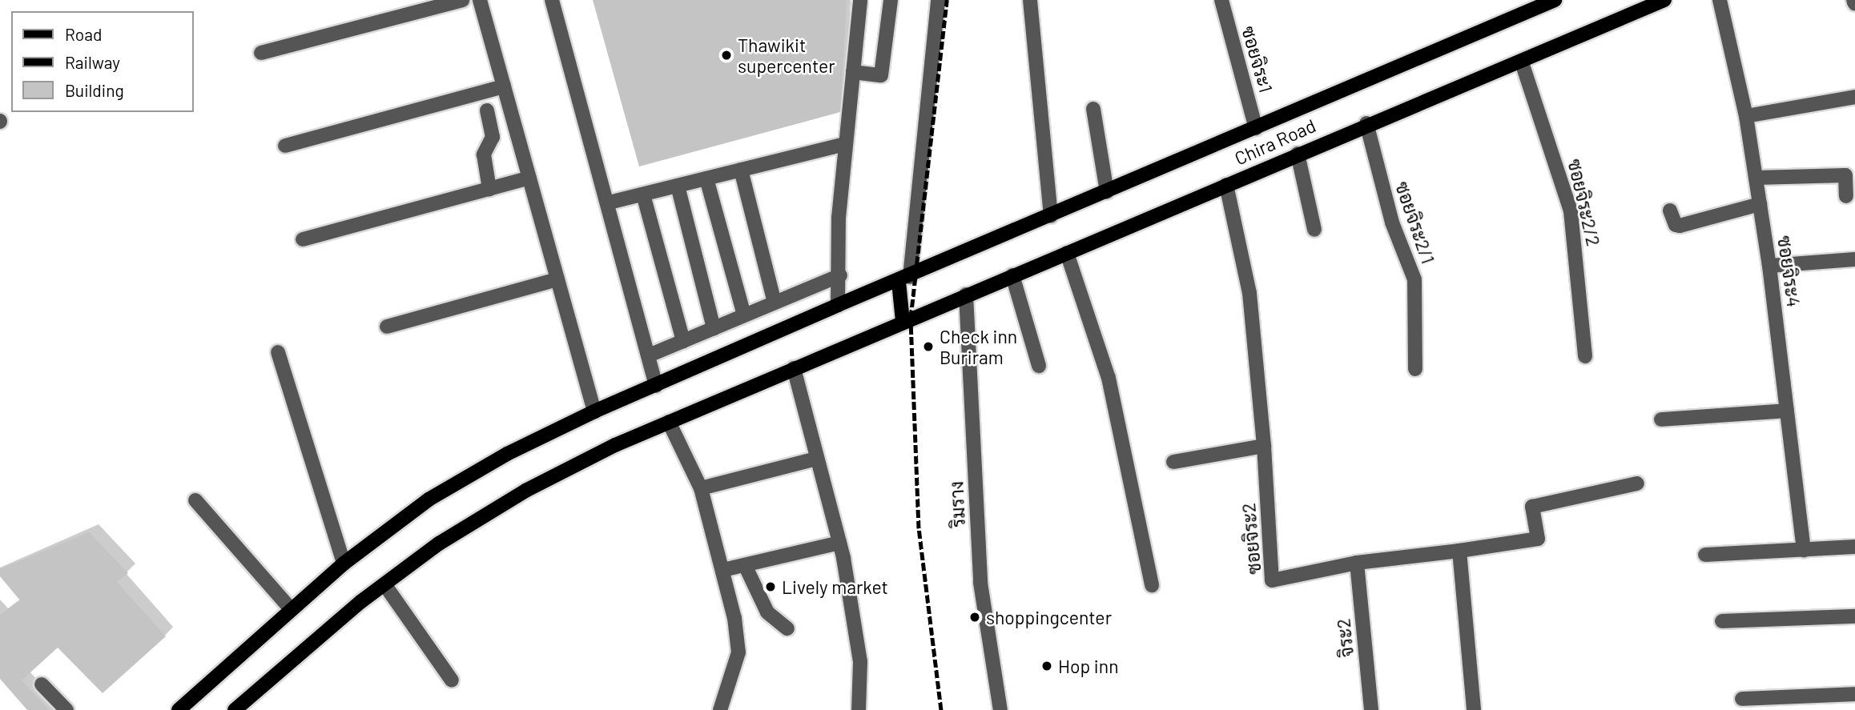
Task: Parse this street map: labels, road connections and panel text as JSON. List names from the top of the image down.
{
  "streets": {
    "main road": ["Chira Road"],
    "street": [
      "ซอยจิระ1",
      "ซอยจิระ2/2",
      "ซอยจิระ2/1",
      "ซอยจิระ4",
      "ริมราง",
      "ซอยจิระ2",
      "จิระ2"
    ]
  },
  "crossings": [
    ["ซอยจิระ1", "Chira Road"],
    ["Chira Road", "ซอยจิระ2/2"],
    ["Chira Road", "ซอยจิระ2/1"],
    ["Chira Road", "ริมราง"],
    ["Chira Road", "ซอยจิระ2"],
    ["ซอยจิระ2", "จิระ2"]
  ],
  "places": [
    "Thawikit supercenter",
    "Check inn Buriram",
    "Lively market",
    "shoppingcenter",
    "Hop inn"
  ],
  "legend": ["Road", "Railway", "Building"]
}
